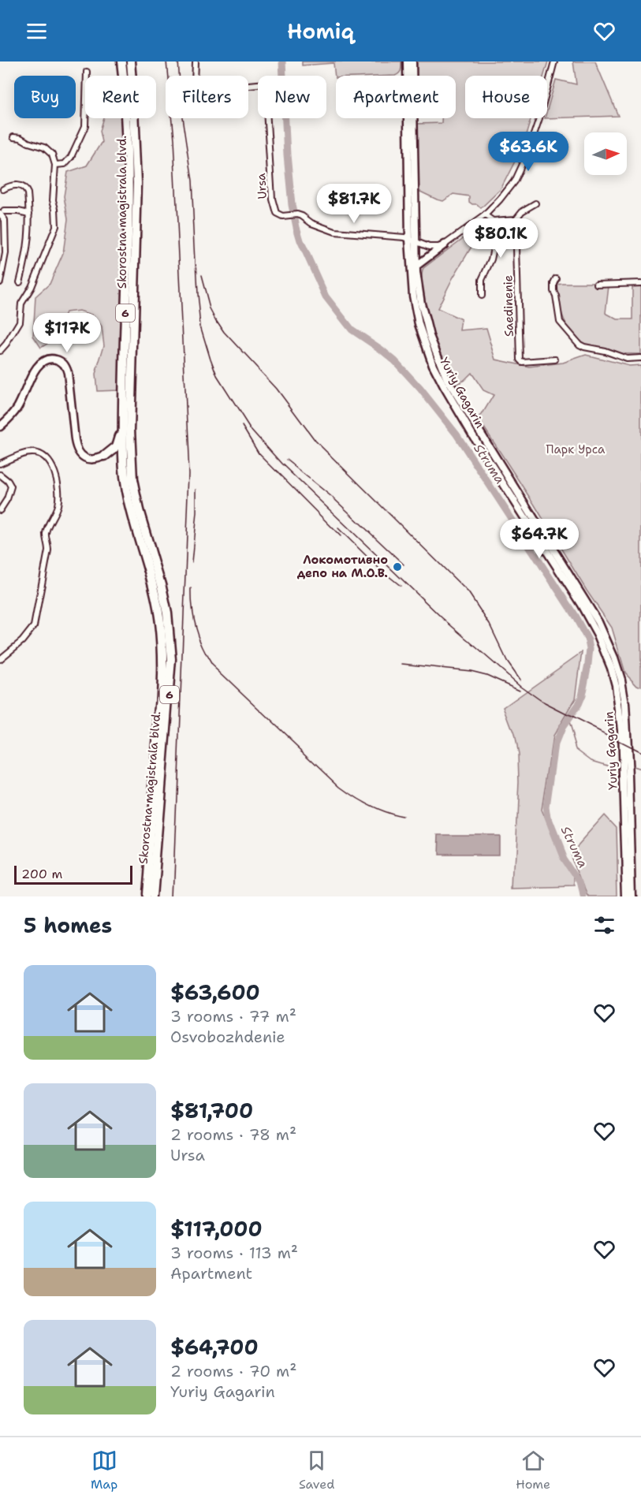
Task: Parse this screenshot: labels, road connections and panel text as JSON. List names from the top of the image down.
{
  "streets": {
    "highway": ["Skorostna magistrala blvd.", "6"],
    "street": ["Ursa", "Saedinenie", "Yuriy Gagarin"]
  },
  "crossings": [
    ["Ursa", "Yuriy Gagarin"]
  ],
  "water": ["Struma"],
  "parks": ["Парк Урса"],
  "places": ["Локомотивно депо на М.О.В."],
  "scale_bar": "200 m",
  "north": "right",
  "page": {
    "header": "Homiq",
    "chip": [
      "Buy",
      "Rent",
      "Filters",
      "New",
      "Apartment",
      "House"
    ],
    "price": [
      "$63.6K",
      "$81.7K",
      "$80.1K",
      "$117K",
      "$64.7K"
    ],
    "scale": "200 m",
    "heading": "5 homes",
    "list": [
      {
        "name": "$63,600",
        "note": "3 rooms · 77 m² · Osvobozhdenie"
      },
      {
        "name": "$81,700",
        "note": "2 rooms · 78 m² · Ursa"
      },
      {
        "name": "$117,000",
        "note": "3 rooms · 113 m² · Apartment"
      },
      {
        "name": "$64,700",
        "note": "2 rooms · 70 m² · Yuriy Gagarin"
      }
    ],
    "tabs": ["Map", "Saved", "Home"]
  }
}
